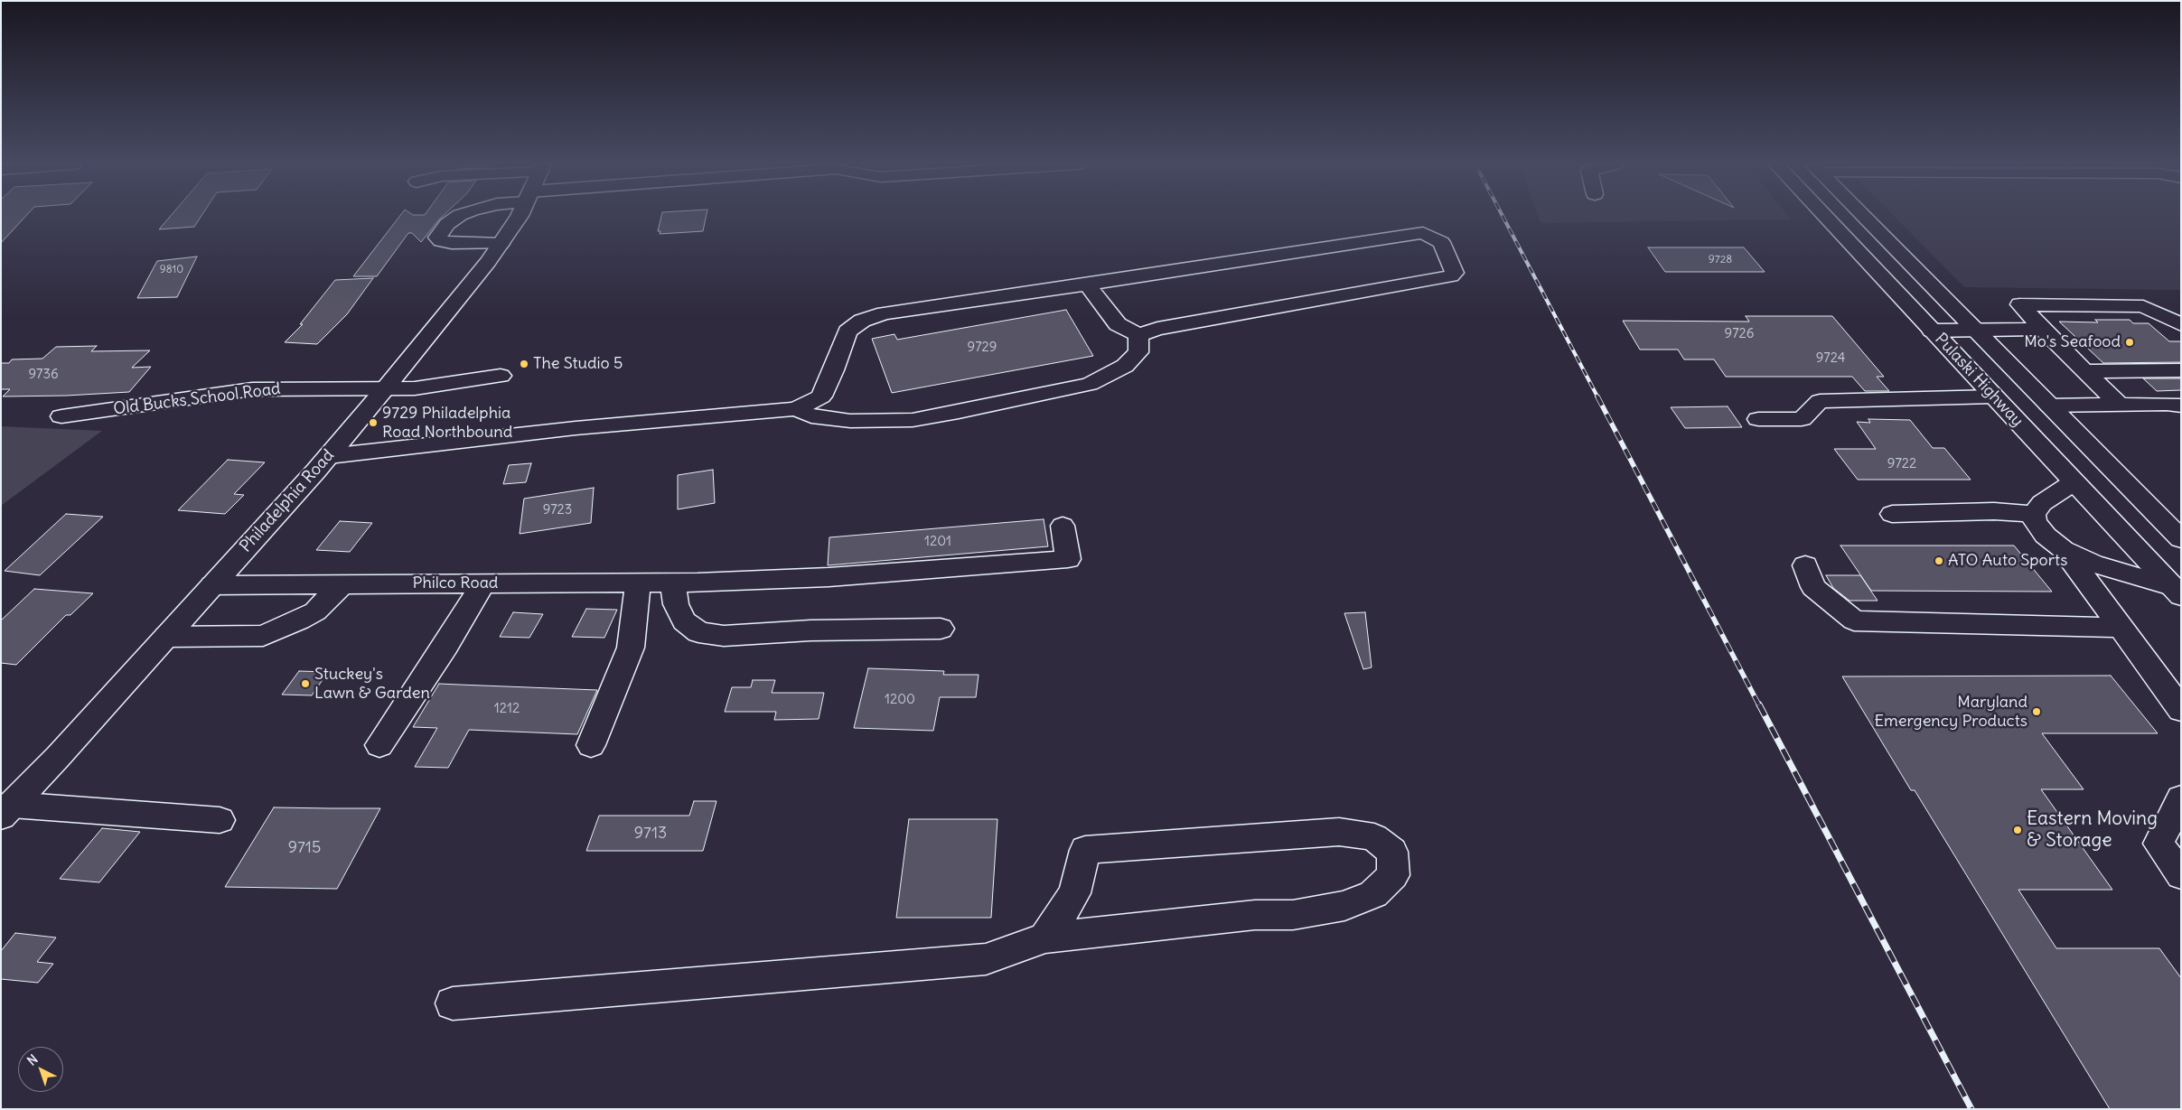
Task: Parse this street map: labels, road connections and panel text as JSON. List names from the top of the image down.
{
  "streets": {
    "main road": [
      "Pulaski Highway",
      "Old Bucks School Road",
      "Philadelphia Road",
      "Philco Road"
    ]
  },
  "crossings": [
    ["Old Bucks School Road", "Philadelphia Road"],
    ["Philadelphia Road", "Philco Road"]
  ],
  "places": [
    "Mo's Seafood",
    "The Studio 5",
    "9729 Philadelphia Road Northbound",
    "ATO Auto Sports",
    "Stuckey's Lawn & Garden",
    "Maryland Emergency Products",
    "Eastern Moving & Storage"
  ],
  "house_numbers": [
    "9728",
    "9810",
    "9726",
    "9729",
    "9724",
    "9736",
    "9722",
    "9723",
    "1201",
    "1200",
    "1212",
    "9713",
    "9715"
  ],
  "north": "top left"
}
